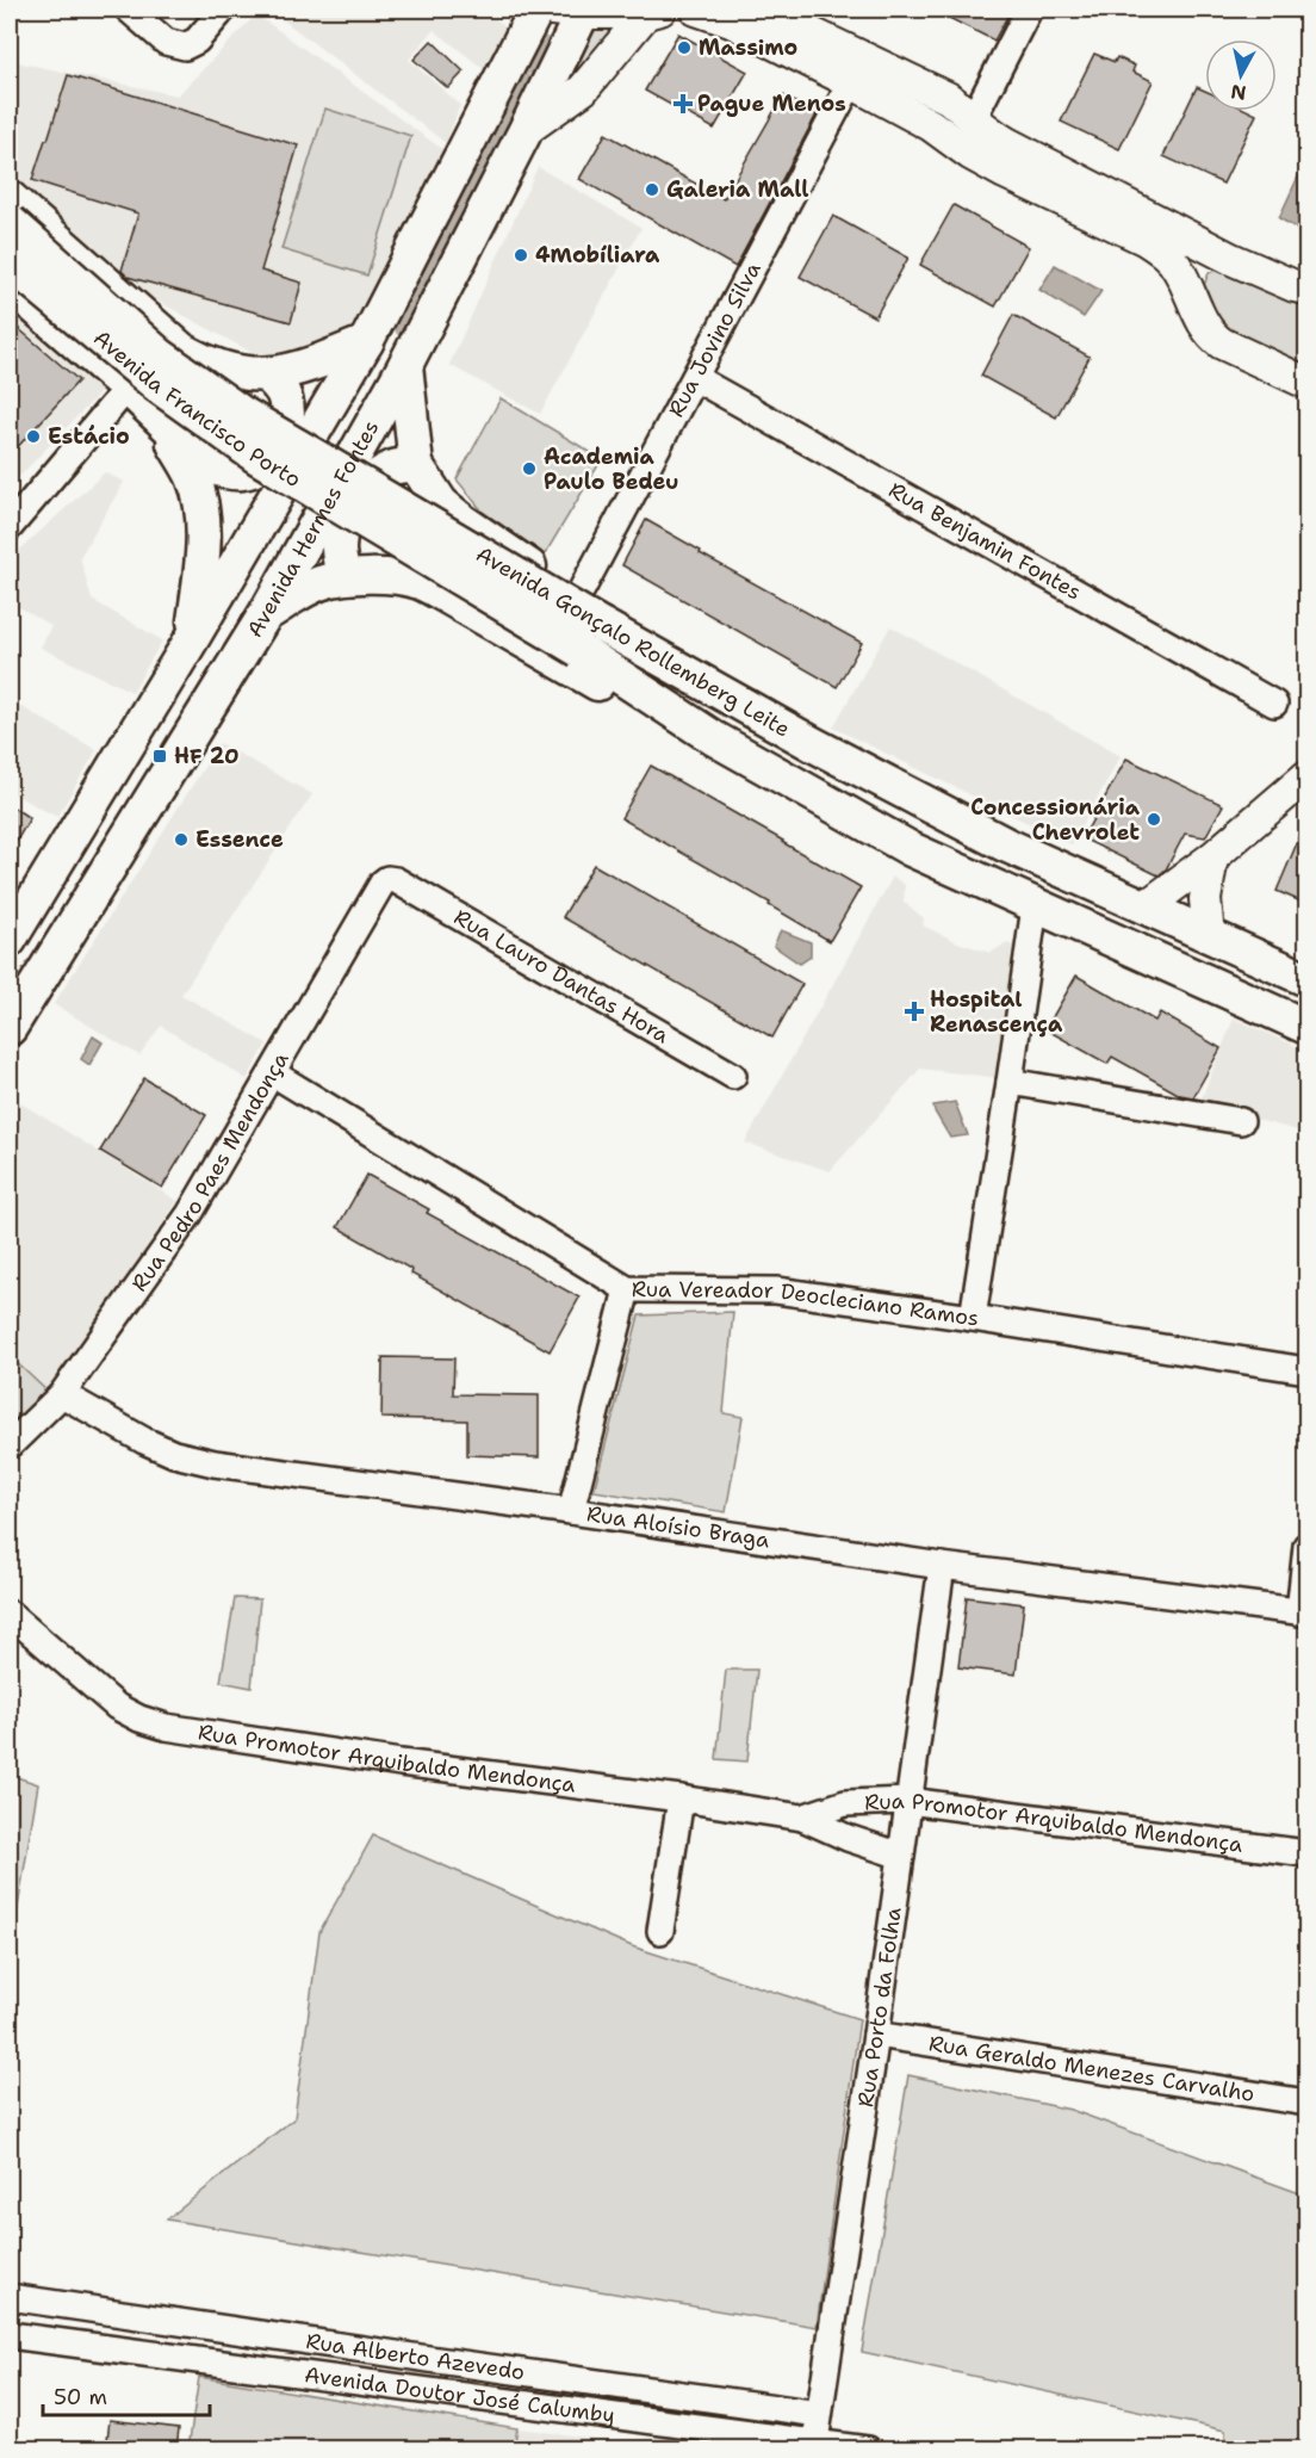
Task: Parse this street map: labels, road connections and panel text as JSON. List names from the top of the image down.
{
  "streets": {
    "main road": ["Avenida Francisco Porto", "Avenida Hermes Fontes", "Avenida Gonçalo Rollemberg Leite"],
    "street": [
      "Rua Jovino Silva",
      "Rua Benjamin Fontes",
      "Rua Lauro Dantas Hora",
      "Rua Pedro Paes Mendonça",
      "Rua Vereador Deocleciano Ramos",
      "Rua Aloísio Braga",
      "Rua Promotor Arquibaldo Mendonça",
      "Rua Porto da Folha",
      "Rua Geraldo Menezes Carvalho",
      "Rua Alberto Azevedo",
      "Avenida Doutor José Calumby"
    ]
  },
  "crossings": [
    ["Rua Jovino Silva", "Rua Benjamin Fontes"],
    ["Avenida Francisco Porto", "Avenida Gonçalo Rollemberg Leite"],
    ["Rua Lauro Dantas Hora", "Rua Pedro Paes Mendonça"],
    ["Rua Pedro Paes Mendonça", "Rua Vereador Deocleciano Ramos"],
    ["Rua Pedro Paes Mendonça", "Rua Aloísio Braga"],
    ["Rua Aloísio Braga", "Rua Porto da Folha"],
    ["Rua Promotor Arquibaldo Mendonça", "Rua Porto da Folha"],
    ["Rua Porto da Folha", "Rua Geraldo Menezes Carvalho"],
    ["Rua Porto da Folha", "Rua Alberto Azevedo"],
    ["Rua Porto da Folha", "Avenida Doutor José Calumby"]
  ],
  "places": {
    "other": [
      "Massimo",
      "Galeria Mall",
      "4Mobíliara",
      "Estácio",
      "Academia Paulo Bedeu",
      "Concessionária Chevrolet",
      "Essence"
    ],
    "health": ["Pague Menos", "Hospital Renascença"],
    "transit": ["HF 20"]
  },
  "scale_bar": "50 m",
  "north": "bottom"
}
